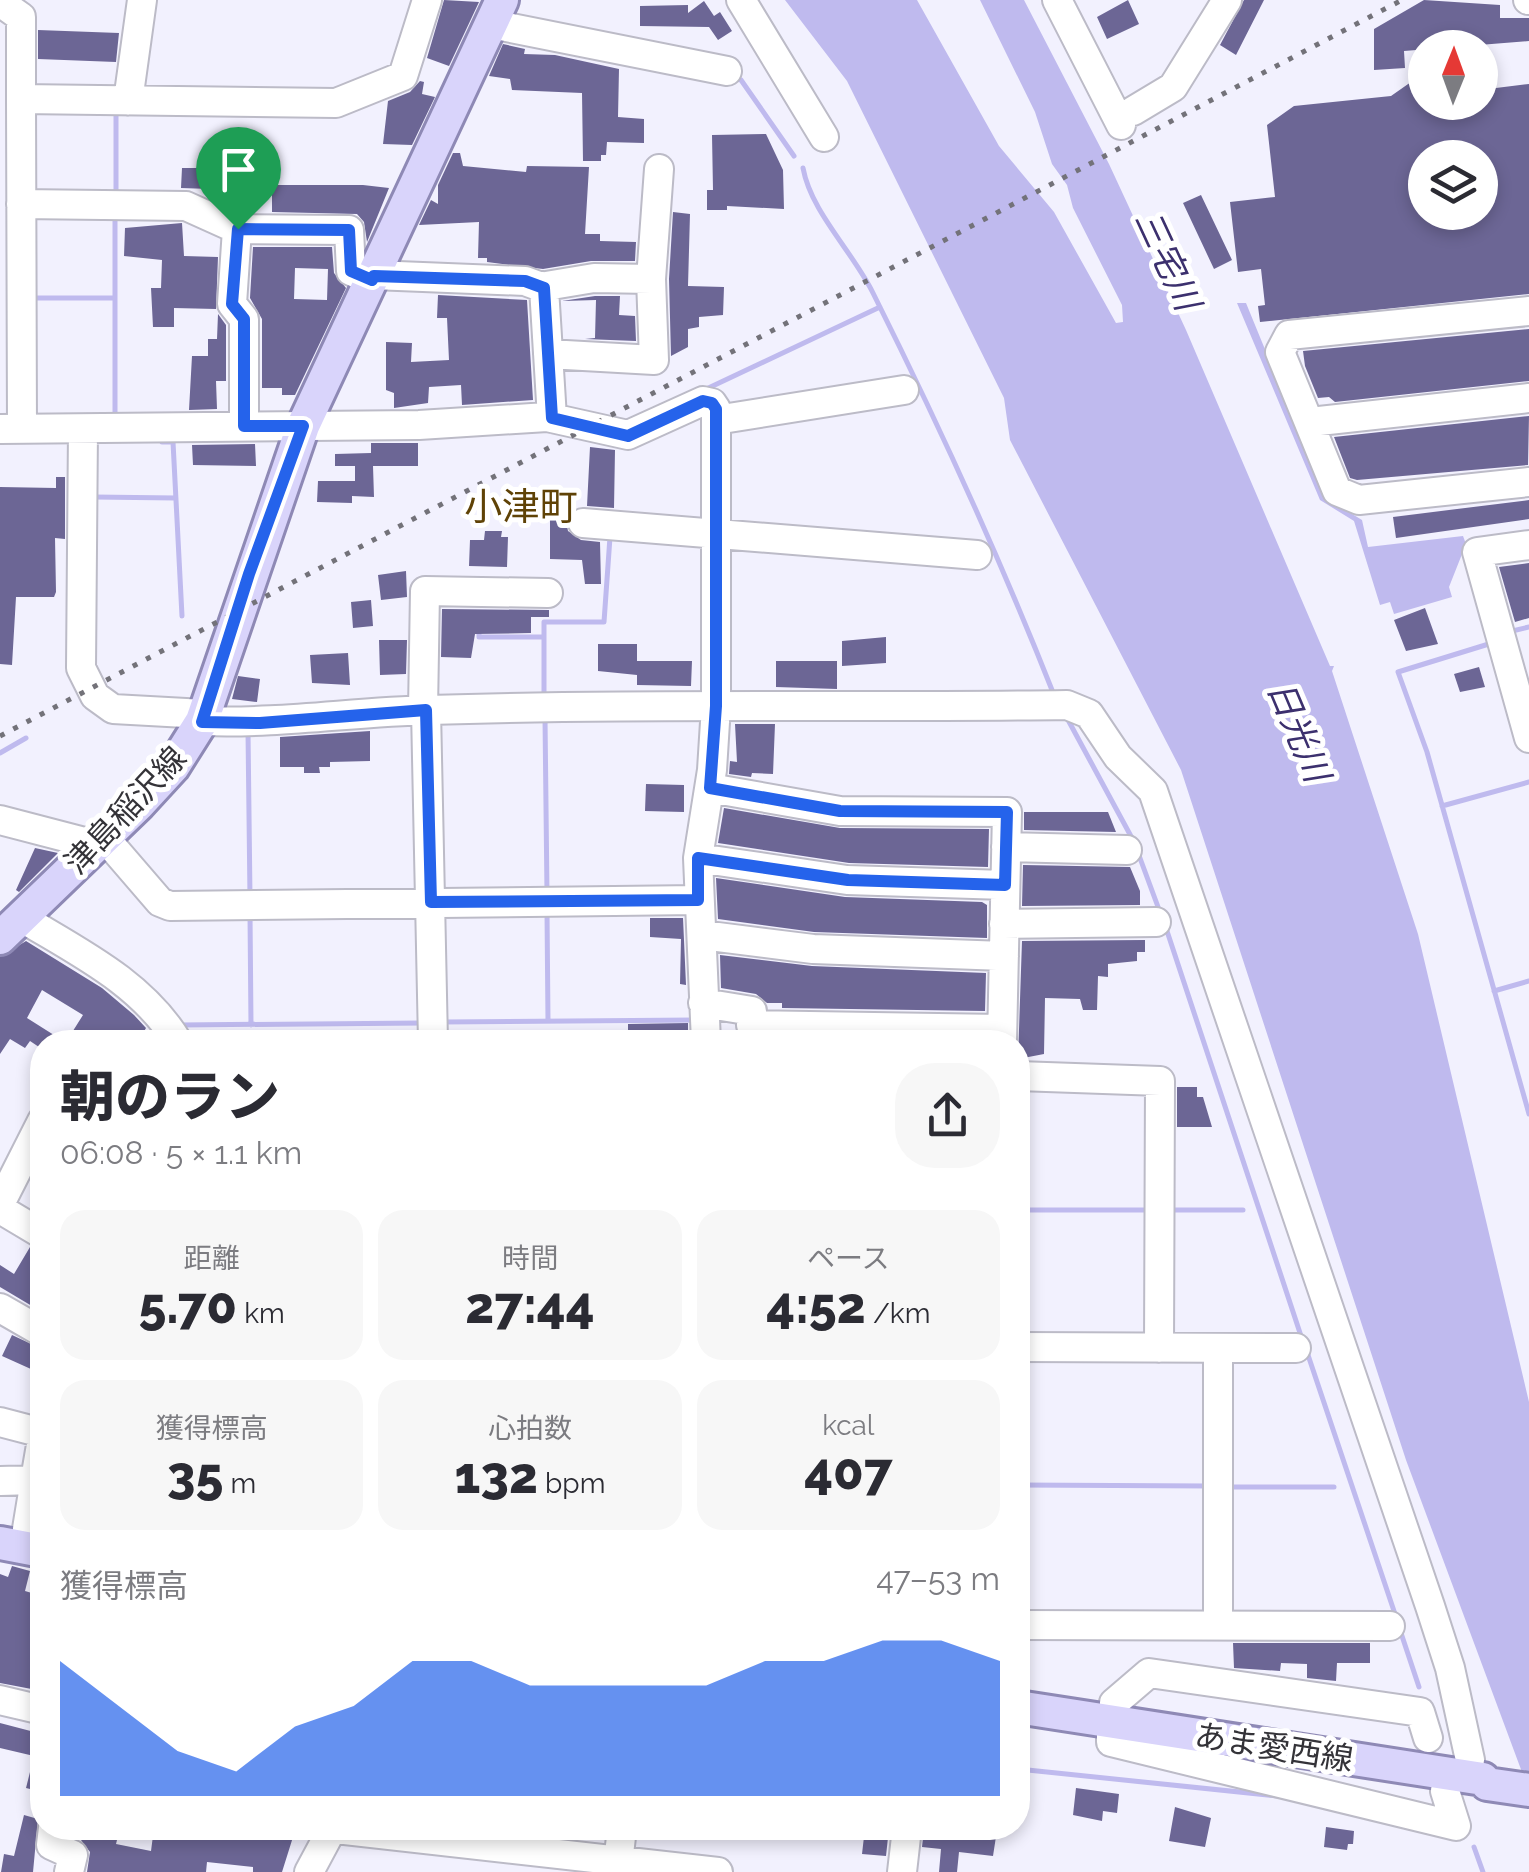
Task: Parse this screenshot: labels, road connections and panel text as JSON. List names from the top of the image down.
{
  "streets": {
    "main road": ["津島稲沢線", "あま愛西線"]
  },
  "districts": ["小津町"],
  "water": ["三宅川", "日光川"],
  "north": "top",
  "page": {
    "heading": ["朝のラン", "06:08 · 5 × 1.1 km"],
    "stats": [
      ["距離", "5.70 km"],
      ["時間", "27:44"],
      ["ペース", "4:52 /km"],
      ["獲得標高", "35 m"],
      ["心拍数", "132 bpm"],
      ["kcal", "407"]
    ],
    "chart": ["獲得標高", "47–53 m"]
  }
}
